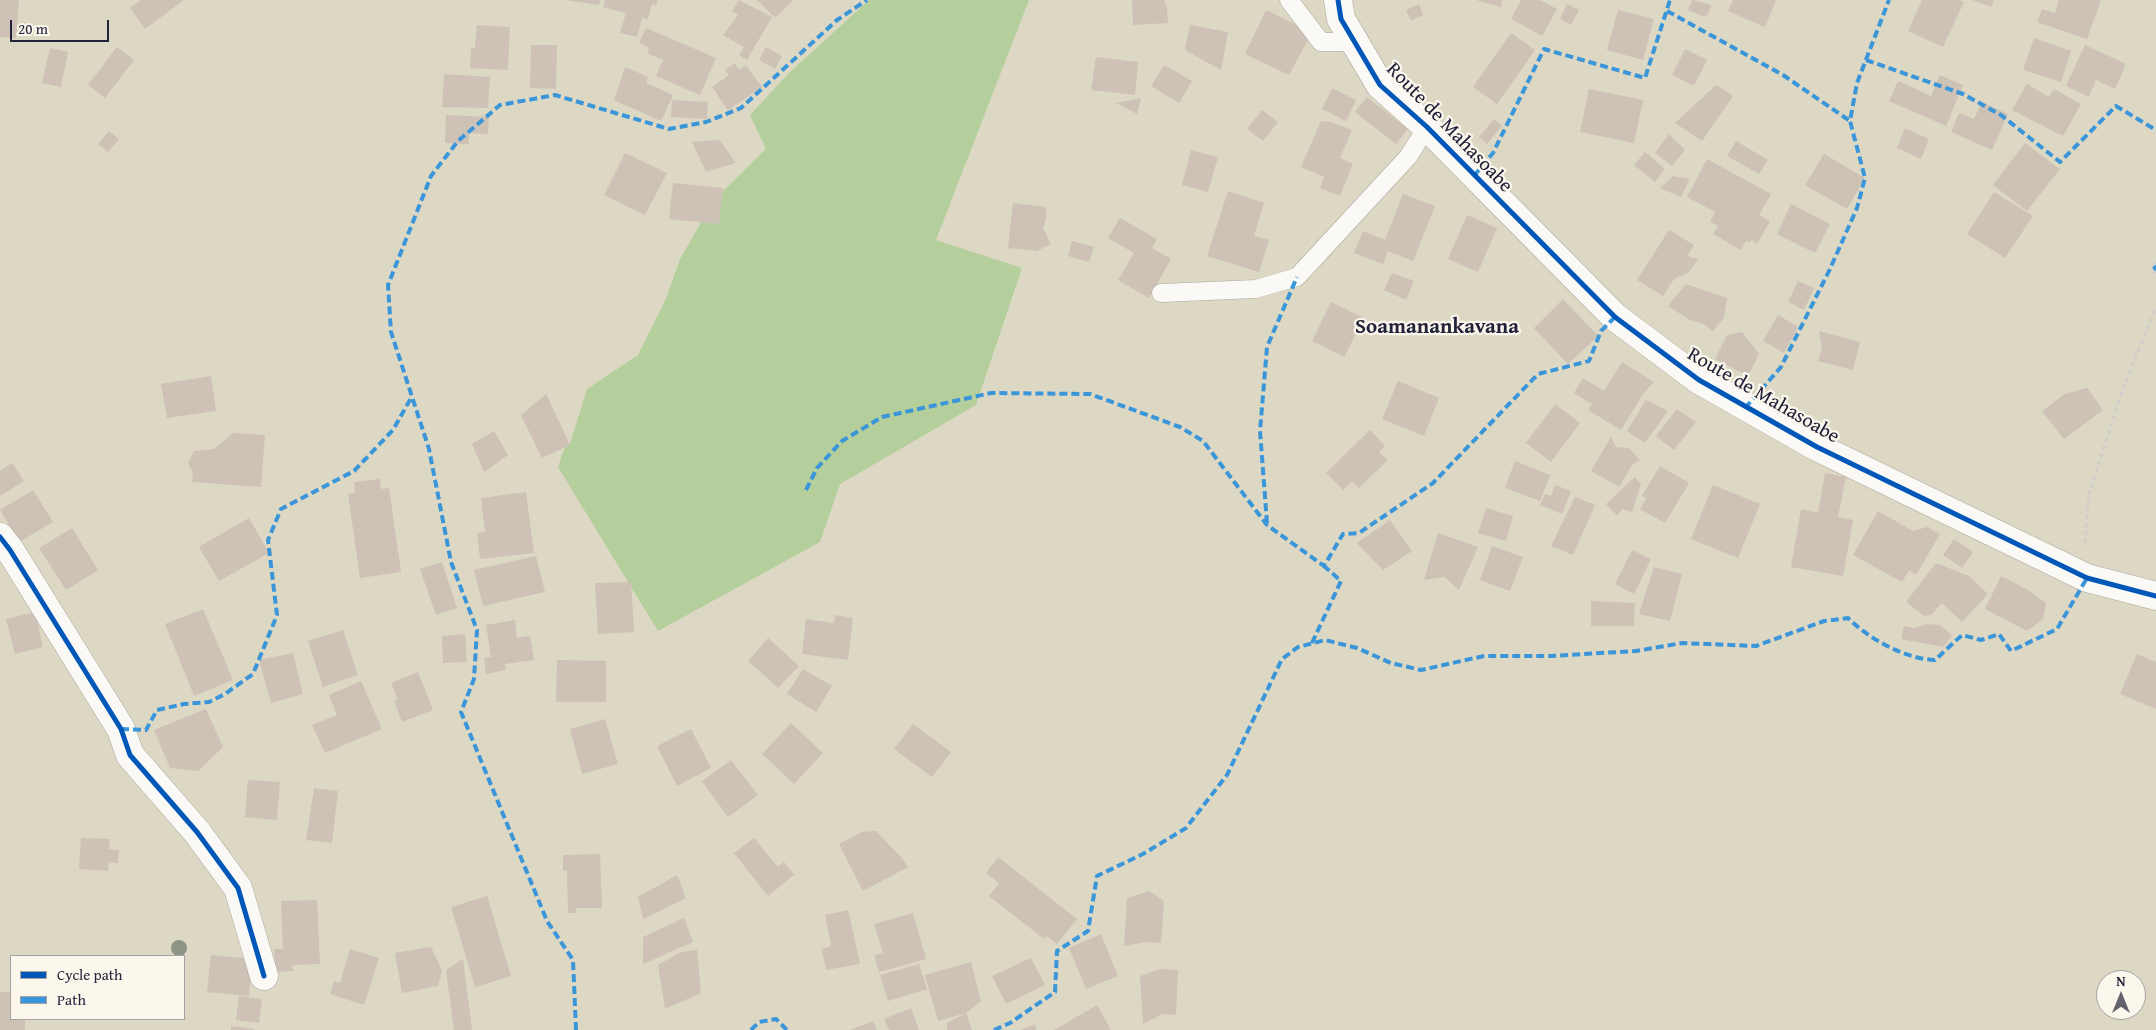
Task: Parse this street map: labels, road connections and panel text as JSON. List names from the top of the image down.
{
  "streets": {
    "street": ["Route de Mahasoabe"]
  },
  "districts": ["Soamanankavana"],
  "legend": ["Cycle path", "Path"],
  "scale_bar": "20 m",
  "north": "top"
}
